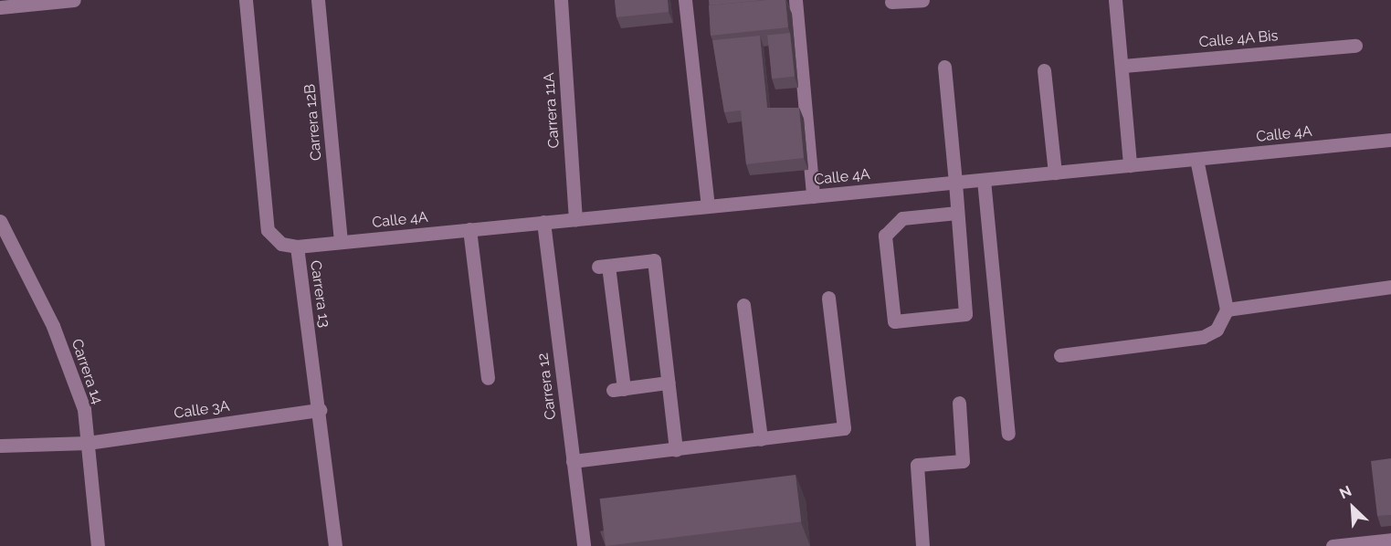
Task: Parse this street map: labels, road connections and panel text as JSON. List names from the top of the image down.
{
  "streets": {
    "street": [
      "Calle 4A Bis",
      "Carrera 11A",
      "Carrera 12B",
      "Calle 4A",
      "Carrera 13",
      "Carrera 14",
      "Carrera 12",
      "Calle 3A"
    ]
  },
  "crossings": [
    ["Carrera 11A", "Calle 4A"],
    ["Carrera 12B", "Calle 4A"],
    ["Calle 4A", "Carrera 13"],
    ["Calle 4A", "Carrera 12"],
    ["Carrera 13", "Calle 3A"],
    ["Carrera 14", "Calle 3A"]
  ],
  "north": "top left"
}
